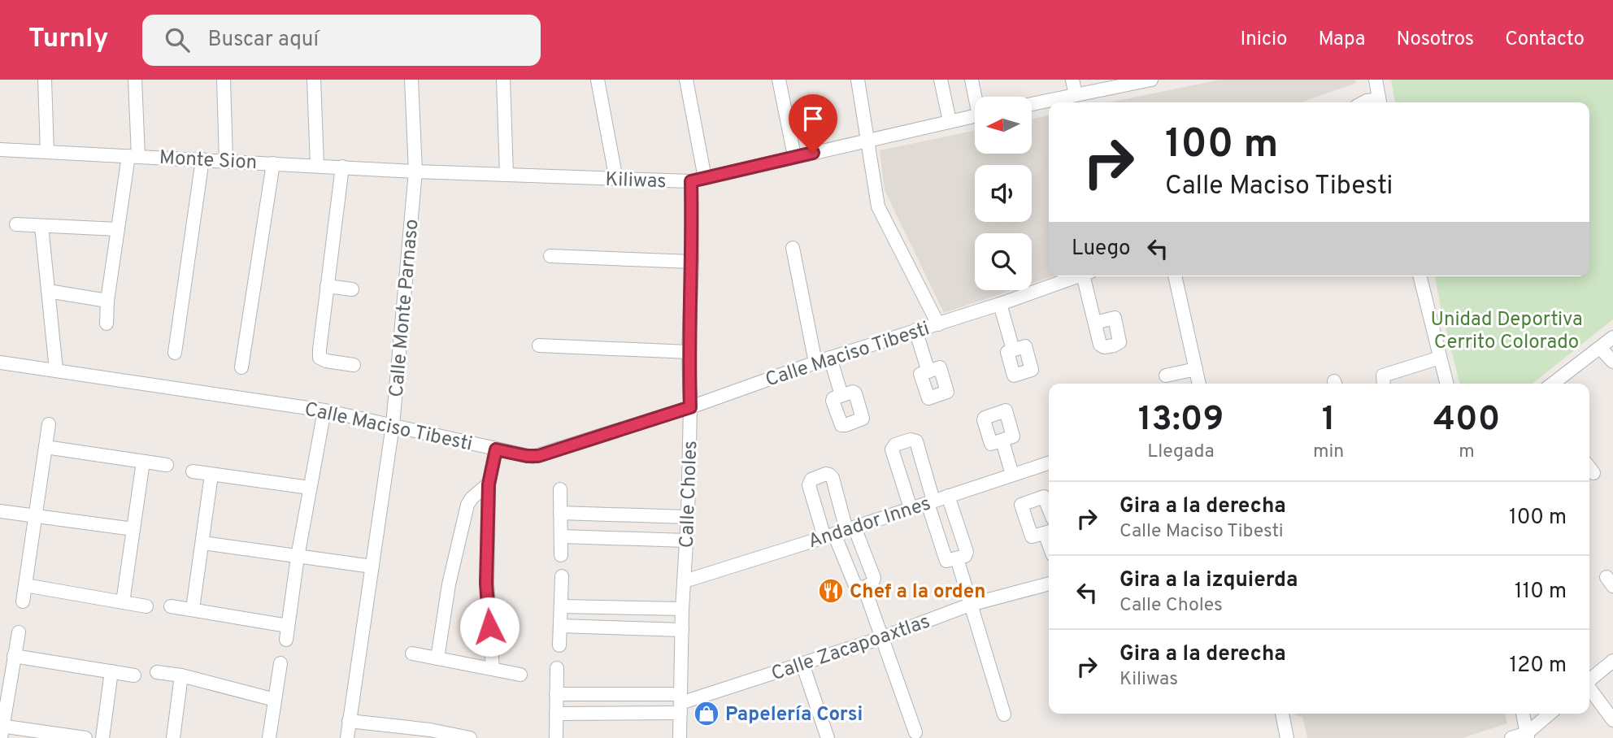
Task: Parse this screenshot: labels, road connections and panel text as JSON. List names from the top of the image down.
{
  "streets": {
    "street": [
      "Monte Sion",
      "Kiliwas",
      "Calle Monte Parnaso",
      "Calle Maciso Tibesti",
      "Calle Choles",
      "Andador Innes",
      "Calle Zacapoaxtlas"
    ]
  },
  "crossings": [
    ["Monte Sion", "Kiliwas"],
    ["Monte Sion", "Calle Monte Parnaso"],
    ["Kiliwas", "Calle Monte Parnaso"],
    ["Kiliwas", "Calle Choles"],
    ["Calle Monte Parnaso", "Calle Maciso Tibesti"],
    ["Calle Maciso Tibesti", "Calle Choles"],
    ["Calle Choles", "Andador Innes"],
    ["Calle Choles", "Calle Zacapoaxtlas"]
  ],
  "parks": ["Unidad Deportiva Cerrito Colorado"],
  "places": {
    "restaurant": ["Chef a la orden"],
    "shop": ["Papelería Corsi"]
  },
  "north": "left",
  "page": {
    "header": "Turnly",
    "search": "Buscar aquí",
    "nav": [
      "Inicio",
      "Mapa",
      "Nosotros",
      "Contacto"
    ],
    "turn": ["100 m", "Calle Maciso Tibesti"],
    "then": "Luego",
    "eta": [
      "13:09",
      "Llegada",
      "1",
      "min",
      "400",
      "m"
    ],
    "list": [
      {
        "name": "Gira a la derecha",
        "note": "Calle Maciso Tibesti",
        "value": "100 m"
      },
      {
        "name": "Gira a la izquierda",
        "note": "Calle Choles",
        "value": "110 m"
      },
      {
        "name": "Gira a la derecha",
        "note": "Kiliwas",
        "value": "120 m"
      }
    ]
  }
}
